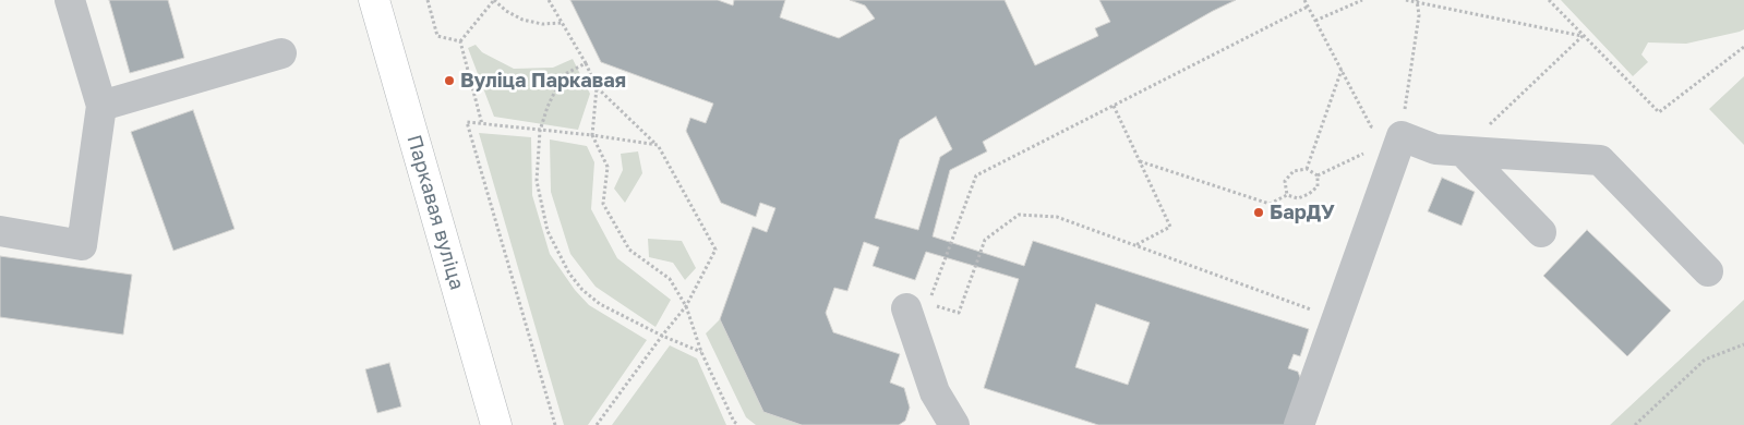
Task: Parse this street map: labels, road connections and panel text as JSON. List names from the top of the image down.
{
  "streets": {
    "main road": ["Паркавая вуліца"]
  },
  "places": ["Вуліца Паркавая", "БарДУ"]
}
